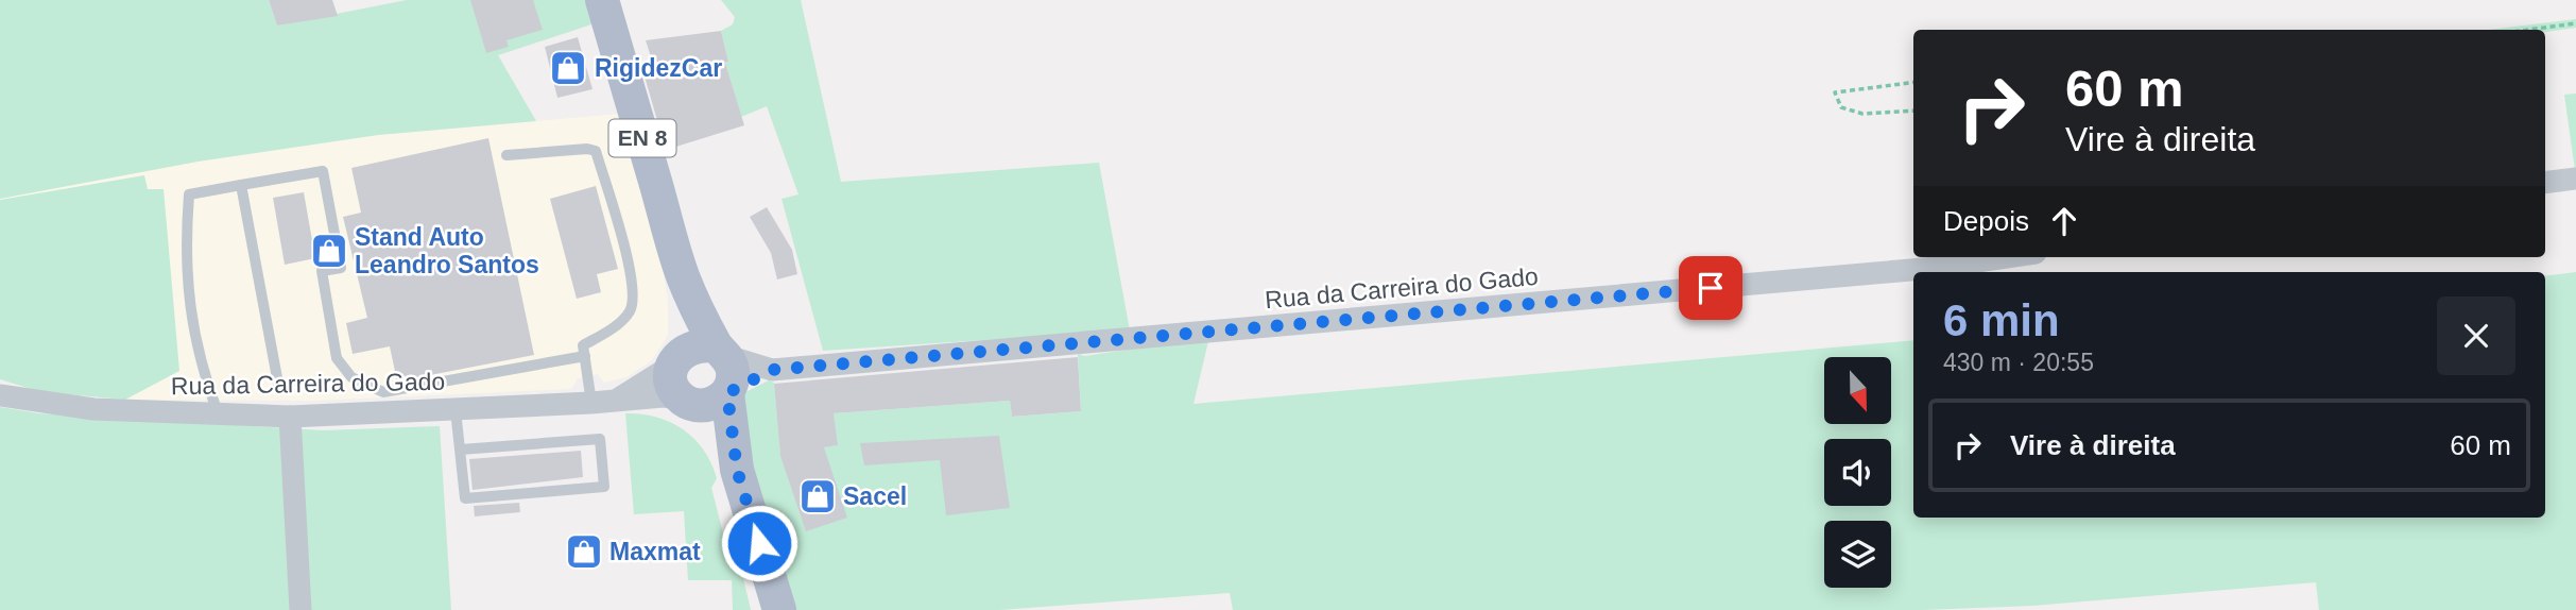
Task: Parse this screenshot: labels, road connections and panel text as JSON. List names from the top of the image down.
{
  "streets": {
    "main road": ["EN 8"],
    "street": ["Rua da Carreira do Gado"]
  },
  "crossings": [
    ["EN 8", "Rua da Carreira do Gado"]
  ],
  "places": {
    "shop": [
      "RigidezCar",
      "Stand Auto Leandro Santos",
      "Sacel",
      "Maxmat"
    ]
  },
  "north": "bottom",
  "page": {
    "turn": ["60 m", "Vire à direita"],
    "then": "Depois",
    "heading": ["6 min", "430 m · 20:55"],
    "list": [
      {
        "name": "Vire à direita",
        "value": "60 m"
      }
    ]
  }
}
